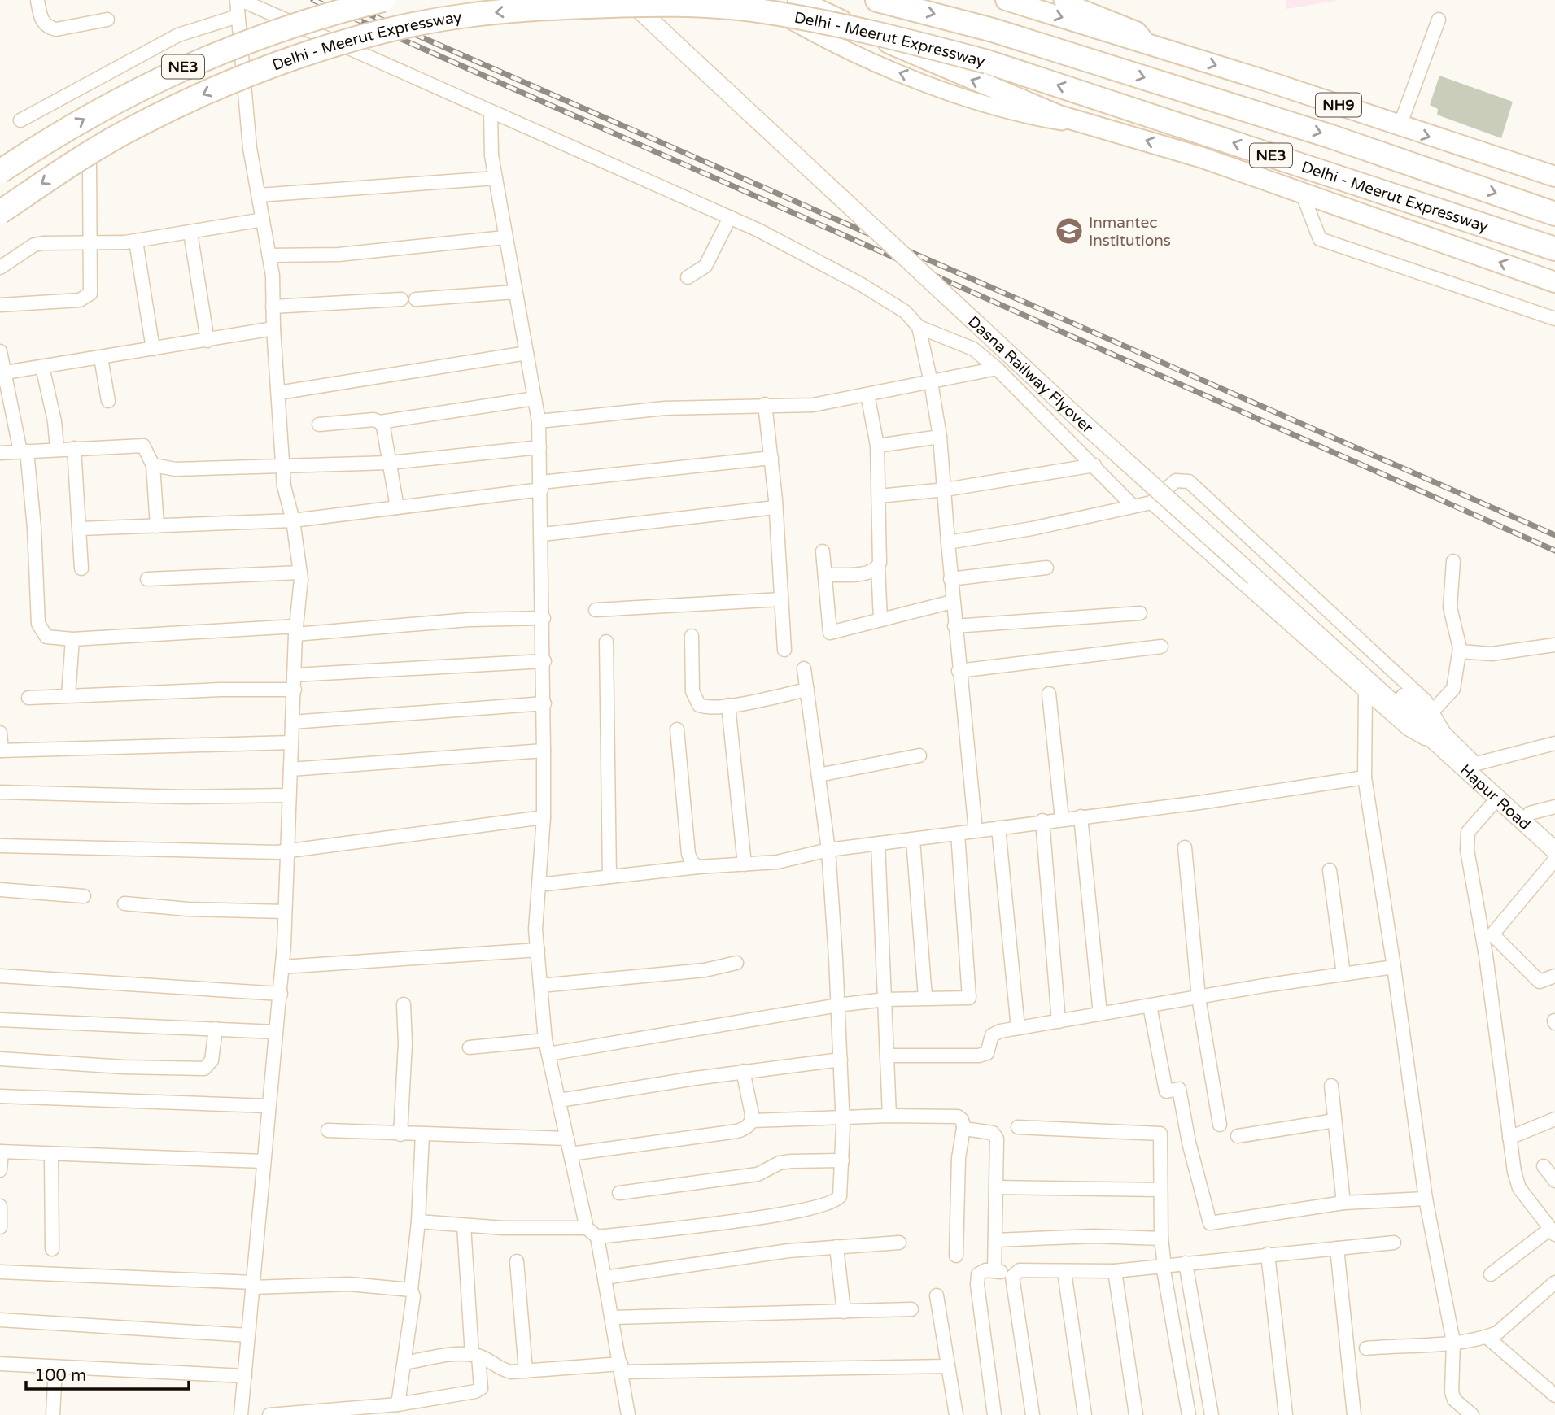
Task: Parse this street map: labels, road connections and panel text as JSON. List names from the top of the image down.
{
  "streets": {
    "highway": ["Delhi - Meerut Expressway", "NE3", "NH9"],
    "main road": ["Dasna Railway Flyover", "Hapur Road"]
  },
  "crossings": [
    ["Dasna Railway Flyover", "Hapur Road"]
  ],
  "places": {
    "school or university": ["Inmantec Institutions"]
  },
  "scale_bar": "100 m"
}
